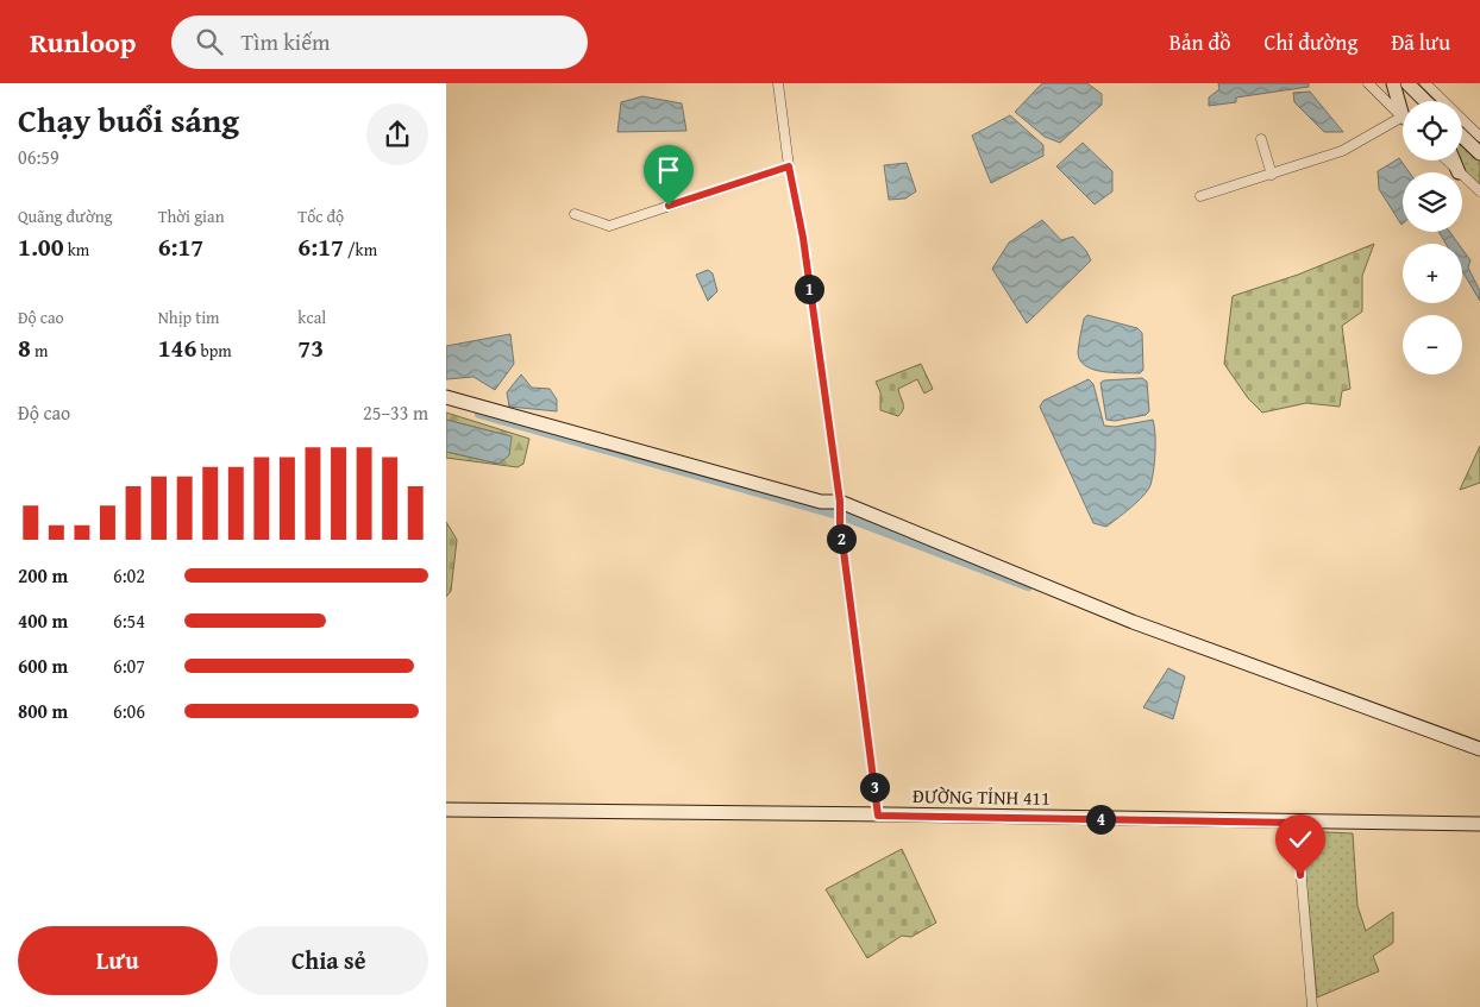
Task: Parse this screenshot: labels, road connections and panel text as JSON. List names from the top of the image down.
{
  "streets": {
    "main road": ["ĐƯỜNG TỈNH 411"]
  },
  "page": {
    "header": "Runloop",
    "search": "Tìm kiếm",
    "nav": ["Bản đồ", "Chỉ đường", "Đã lưu"],
    "heading": ["Chạy buổi sáng", "06:59"],
    "map_buttons": ["+", "−"],
    "stats": [
      ["Quãng đường", "1.00 km"],
      ["Thời gian", "6:17"],
      ["Tốc độ", "6:17 /km"],
      ["Độ cao", "8 m"],
      ["Nhịp tim", "146 bpm"],
      ["kcal", "73"]
    ],
    "pins": [
      "1",
      "2",
      "3",
      "4"
    ],
    "chart": ["Độ cao", "25–33 m"],
    "list": [
      {
        "name": "200 m",
        "note": "6:02"
      },
      {
        "name": "400 m",
        "note": "6:54"
      },
      {
        "name": "600 m",
        "note": "6:07"
      },
      {
        "name": "800 m",
        "note": "6:06"
      }
    ],
    "buttons": ["Lưu", "Chia sẻ"]
  }
}
